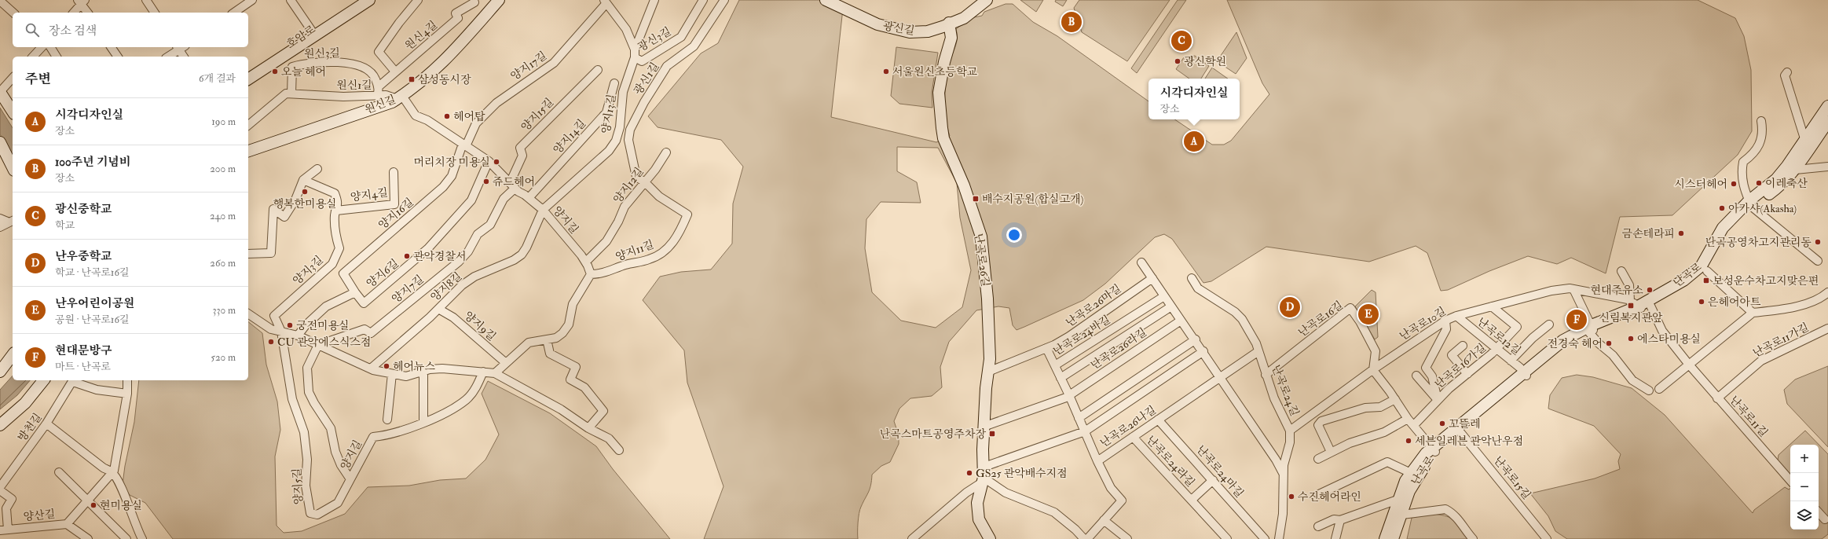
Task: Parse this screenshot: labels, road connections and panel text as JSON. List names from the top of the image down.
{
  "streets": {
    "main road": [
      "광신길",
      "호암로",
      "원신길",
      "난곡로26길",
      "난곡로"
    ],
    "street": [
      "원신4길",
      "광신3길",
      "원신3길",
      "양지17길",
      "광신1길",
      "원신1길",
      "양지13길",
      "양지15길",
      "양지14길",
      "양지12길",
      "양지4길",
      "양지16길",
      "양지길",
      "양지11길",
      "양지3길",
      "양지6길",
      "양지8길",
      "양지7길",
      "난곡로26마길",
      "난곡로16길",
      "난곡로10길",
      "양지9길",
      "난곡로24바길",
      "난곡로12길",
      "난곡로11가길",
      "난곡로26라길",
      "난곡로16가길",
      "난곡로24길",
      "난곡로11길",
      "난곡로26나길",
      "방천길",
      "난곡로24라길",
      "난곡로24마길",
      "난곡로15길",
      "양지5길",
      "양산길"
    ]
  },
  "crossings": [
    ["광신길", "난곡로26길"],
    ["원신4길", "원신3길"],
    ["광신3길", "양지13길"],
    ["원신3길", "원신1길"],
    ["양지17길", "양지16길"],
    ["양지17길", "양지길"],
    ["광신1길", "양지12길"],
    ["광신1길", "양지11길"],
    ["원신1길", "원신길"],
    ["원신1길", "양지길"],
    ["원신길", "양지길"],
    ["양지13길", "양지길"],
    ["양지13길", "양지8길"],
    ["양지15길", "양지길"],
    ["양지15길", "양지7길"],
    ["양지14길", "양지길"],
    ["양지12길", "양지길"],
    ["양지12길", "양지11길"],
    ["양지4길", "양지3길"],
    ["양지16길", "양지길"],
    ["양지16길", "양지6길"],
    ["양지길", "양지11길"],
    ["양지길", "양지6길"],
    ["양지길", "양지8길"],
    ["양지길", "양지7길"],
    ["양지길", "양지5길"],
    ["난곡로26길", "난곡로26마길"],
    ["난곡로26길", "난곡로26라길"],
    ["양지3길", "양지5길"],
    ["난곡로", "난곡로10길"],
    ["난곡로", "난곡로12길"],
    ["난곡로", "난곡로11길"],
    ["난곡로", "난곡로15길"],
    ["양지8길", "양지9길"],
    ["난곡로16길", "난곡로10길"],
    ["난곡로16길", "난곡로24길"],
    ["난곡로10길", "난곡로12길"],
    ["난곡로10길", "난곡로16가길"],
    ["난곡로10길", "난곡로24길"],
    ["난곡로10길", "난곡로11길"],
    ["난곡로12길", "난곡로16가길"],
    ["난곡로11가길", "난곡로11길"],
    ["난곡로26나길", "난곡로24라길"],
    ["난곡로26나길", "난곡로24마길"],
    ["난곡로24라길", "난곡로24마길"]
  ],
  "places": {
    "other": [
      "광신학원",
      "오늘 헤어",
      "서울원신초등학교",
      "헤어탑",
      "머리치장 미용실",
      "쥬드헤어",
      "이레축산",
      "시스터헤어",
      "행복한미용실",
      "아카샤(Akasha)",
      "금손테라피",
      "난곡공영차고지관리동",
      "관악경찰서",
      "현대주유소",
      "은헤어아트",
      "궁전미용실",
      "에스타미용실",
      "CU 관악에스식스점",
      "전경숙 헤어",
      "헤어뉴스",
      "꼬뜰레",
      "세븐일레븐 관악난우점",
      "GS25 관악배수지점",
      "수진헤어라인",
      "현미용실"
    ],
    "transit": [
      "삼성동시장",
      "배수지공원(합실고개)",
      "보성운수차고지맞은편",
      "신림복지관앞",
      "난곡스마트공영주차장"
    ]
  },
  "page": {
    "pins": [
      "B",
      "C",
      "A",
      "D",
      "E",
      "F"
    ],
    "search": "장소 검색",
    "heading": ["주변", "6개 결과"],
    "popup": ["시각디자인실", "장소"],
    "list": [
      {
        "mark": "A",
        "name": "시각디자인실",
        "note": "장소",
        "value": "190 m"
      },
      {
        "mark": "B",
        "name": "100주년 기념비",
        "note": "장소",
        "value": "200 m"
      },
      {
        "mark": "C",
        "name": "광신중학교",
        "note": "학교",
        "value": "240 m"
      },
      {
        "mark": "D",
        "name": "난우중학교",
        "note": "학교 · 난곡로16길",
        "value": "260 m"
      },
      {
        "mark": "E",
        "name": "난우어린이공원",
        "note": "공원 · 난곡로16길",
        "value": "330 m"
      },
      {
        "mark": "F",
        "name": "현대문방구",
        "note": "마트 · 난곡로",
        "value": "520 m"
      }
    ],
    "map_buttons": ["+", "−"]
  }
}
